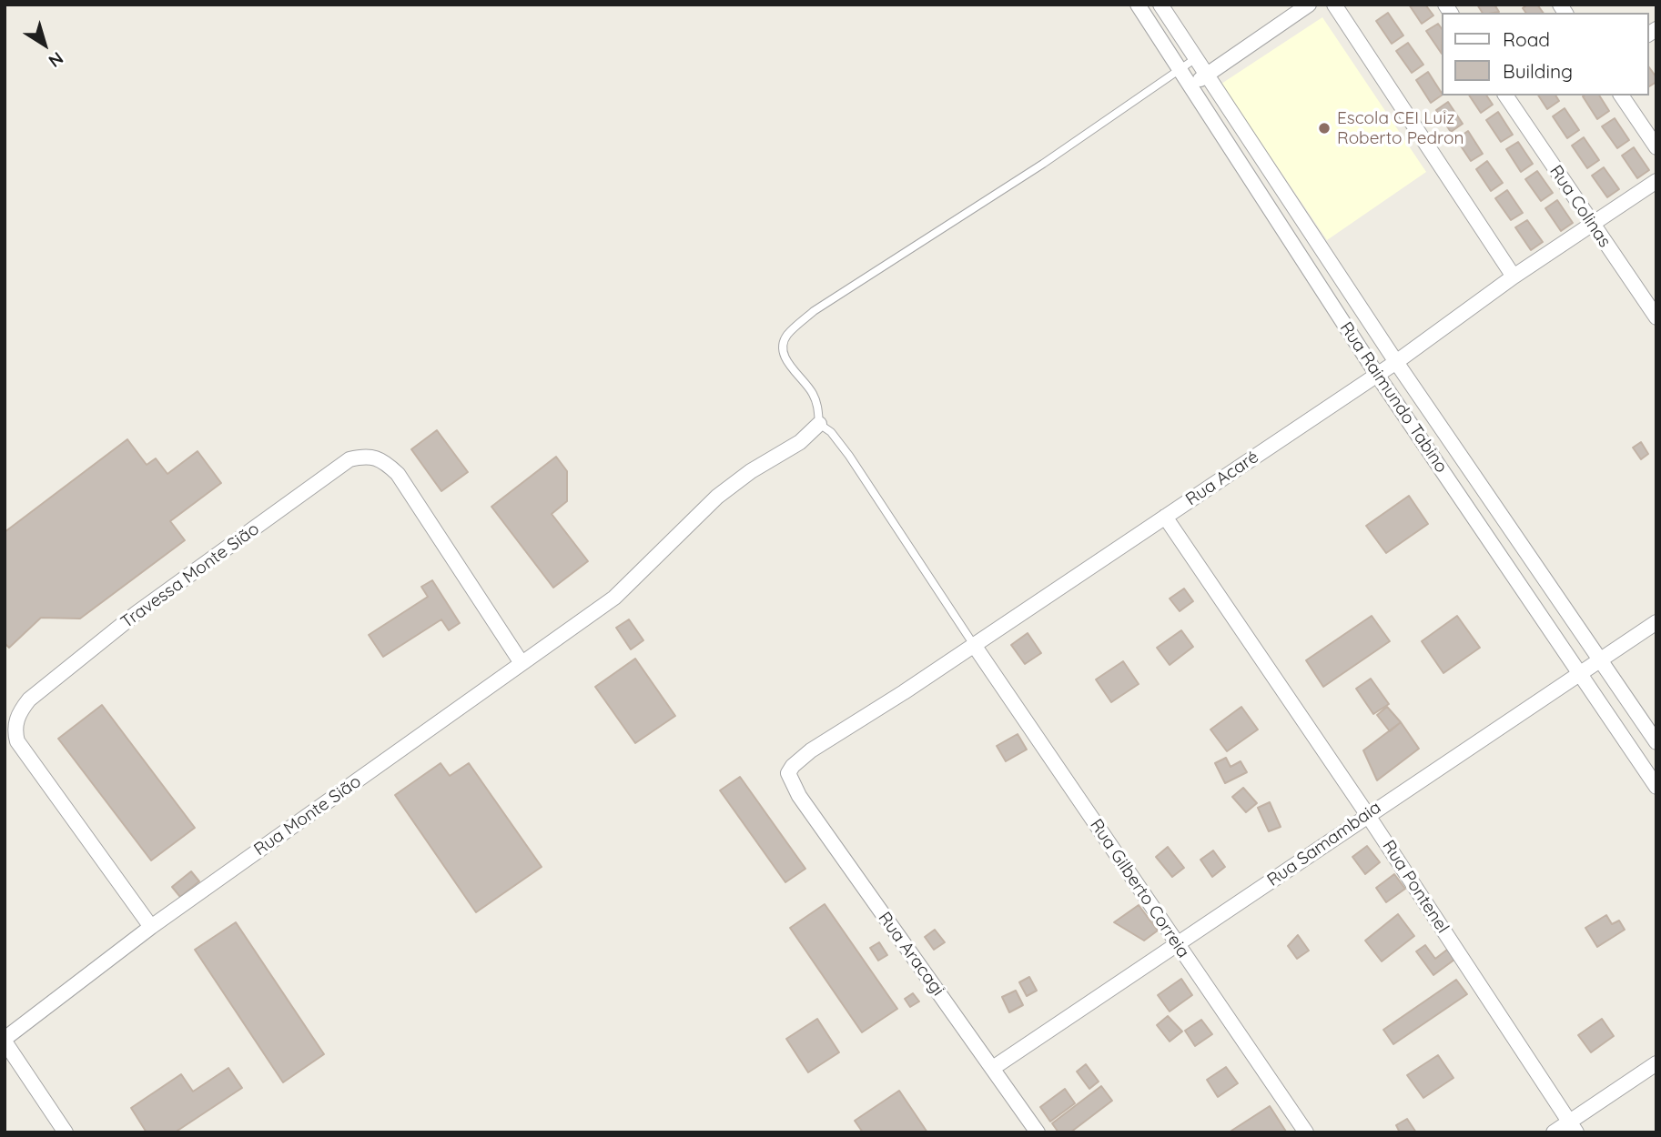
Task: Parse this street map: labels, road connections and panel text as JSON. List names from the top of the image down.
{
  "streets": {
    "street": [
      "Rua Colinas",
      "Rua Raimundo Tabino",
      "Rua Acaré",
      "Travessa Monte Sião",
      "Rua Monte Sião",
      "Rua Samambaia",
      "Rua Pontenel",
      "Rua Gilberto Correia",
      "Rua Aracagi"
    ]
  },
  "crossings": [
    ["Rua Colinas", "Rua Acaré"],
    ["Rua Raimundo Tabino", "Rua Acaré"],
    ["Rua Raimundo Tabino", "Rua Samambaia"],
    ["Rua Acaré", "Rua Pontenel"],
    ["Rua Acaré", "Rua Gilberto Correia"],
    ["Rua Acaré", "Rua Aracagi"],
    ["Travessa Monte Sião", "Rua Monte Sião"],
    ["Rua Samambaia", "Rua Pontenel"],
    ["Rua Samambaia", "Rua Gilberto Correia"],
    ["Rua Samambaia", "Rua Aracagi"]
  ],
  "places": ["Escola CEI Luiz Roberto Pedron"],
  "legend": ["Road", "Building"],
  "north": "bottom right"
}
